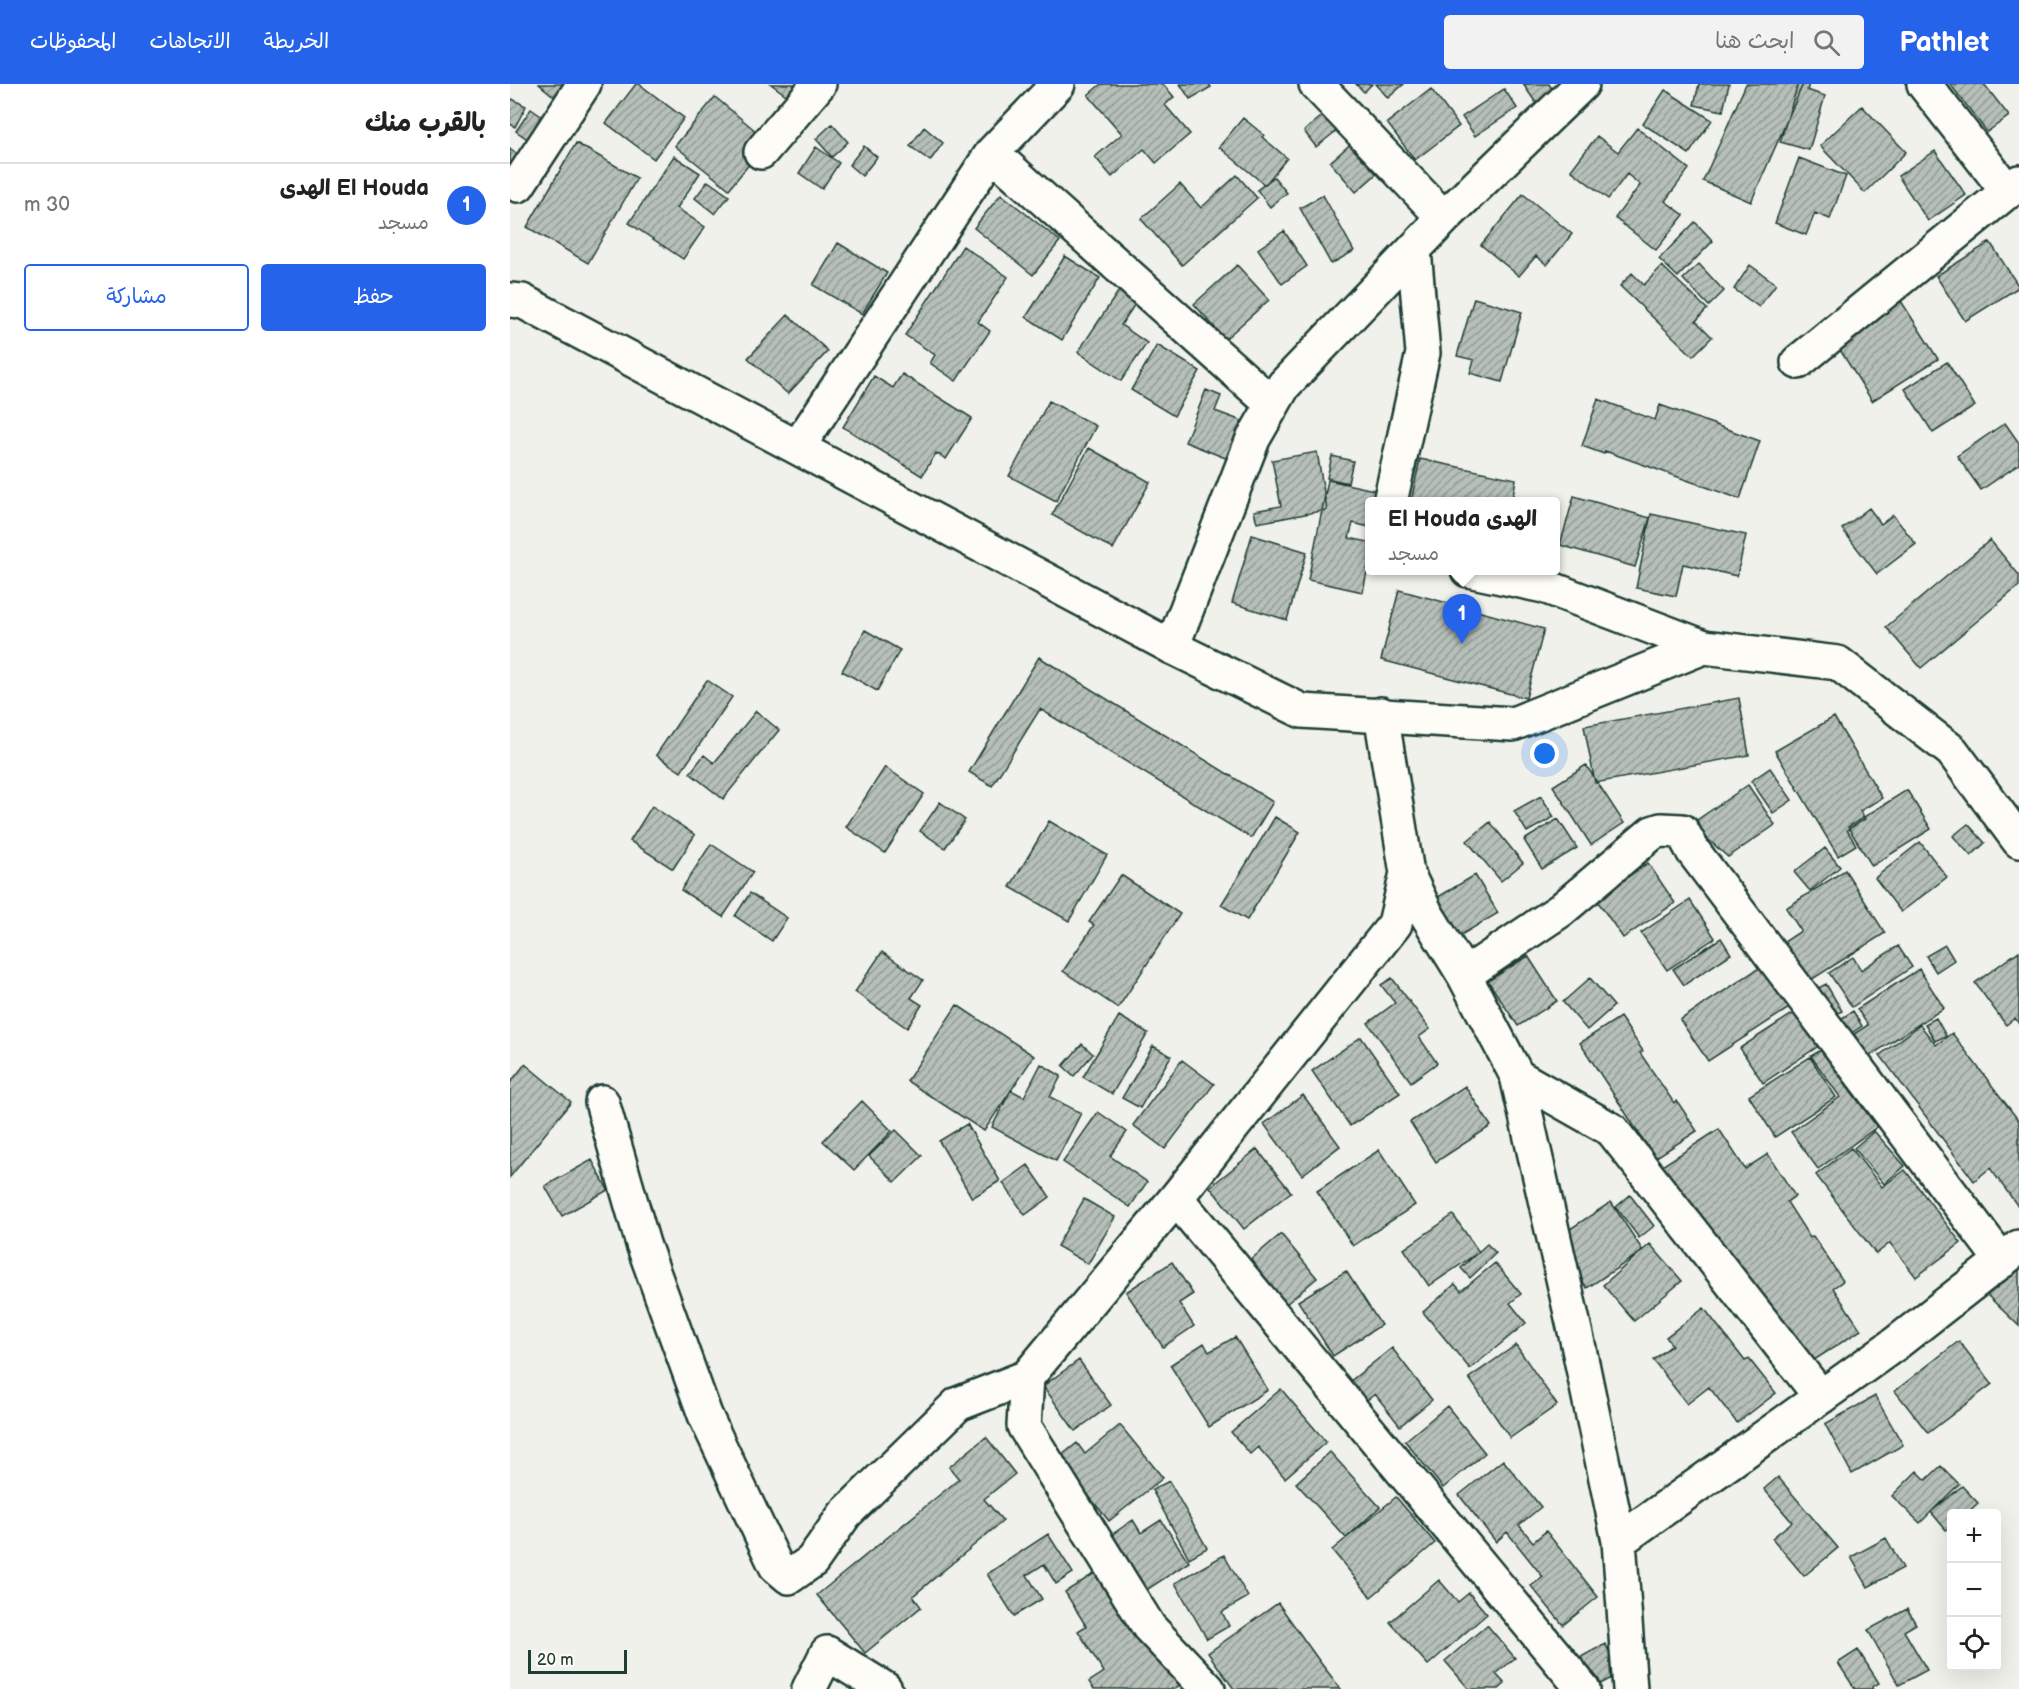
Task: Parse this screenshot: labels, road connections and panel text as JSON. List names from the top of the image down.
{
  "scale_bar": "20 m",
  "page": {
    "header": "Pathlet",
    "search": "ابحث هنا",
    "nav": ["الخريطة", "الاتجاهات", "المحفوظات"],
    "heading": "بالقرب منك",
    "list": [
      {
        "mark": "1",
        "name": "El Houda الهدى",
        "note": "مسجد",
        "value": "30 m"
      }
    ],
    "buttons": ["حفظ", "مشاركة"],
    "popup": ["El Houda الهدى", "مسجد"],
    "pins": "1",
    "map_buttons": ["+", "−"],
    "scale": "20 m"
  }
}
